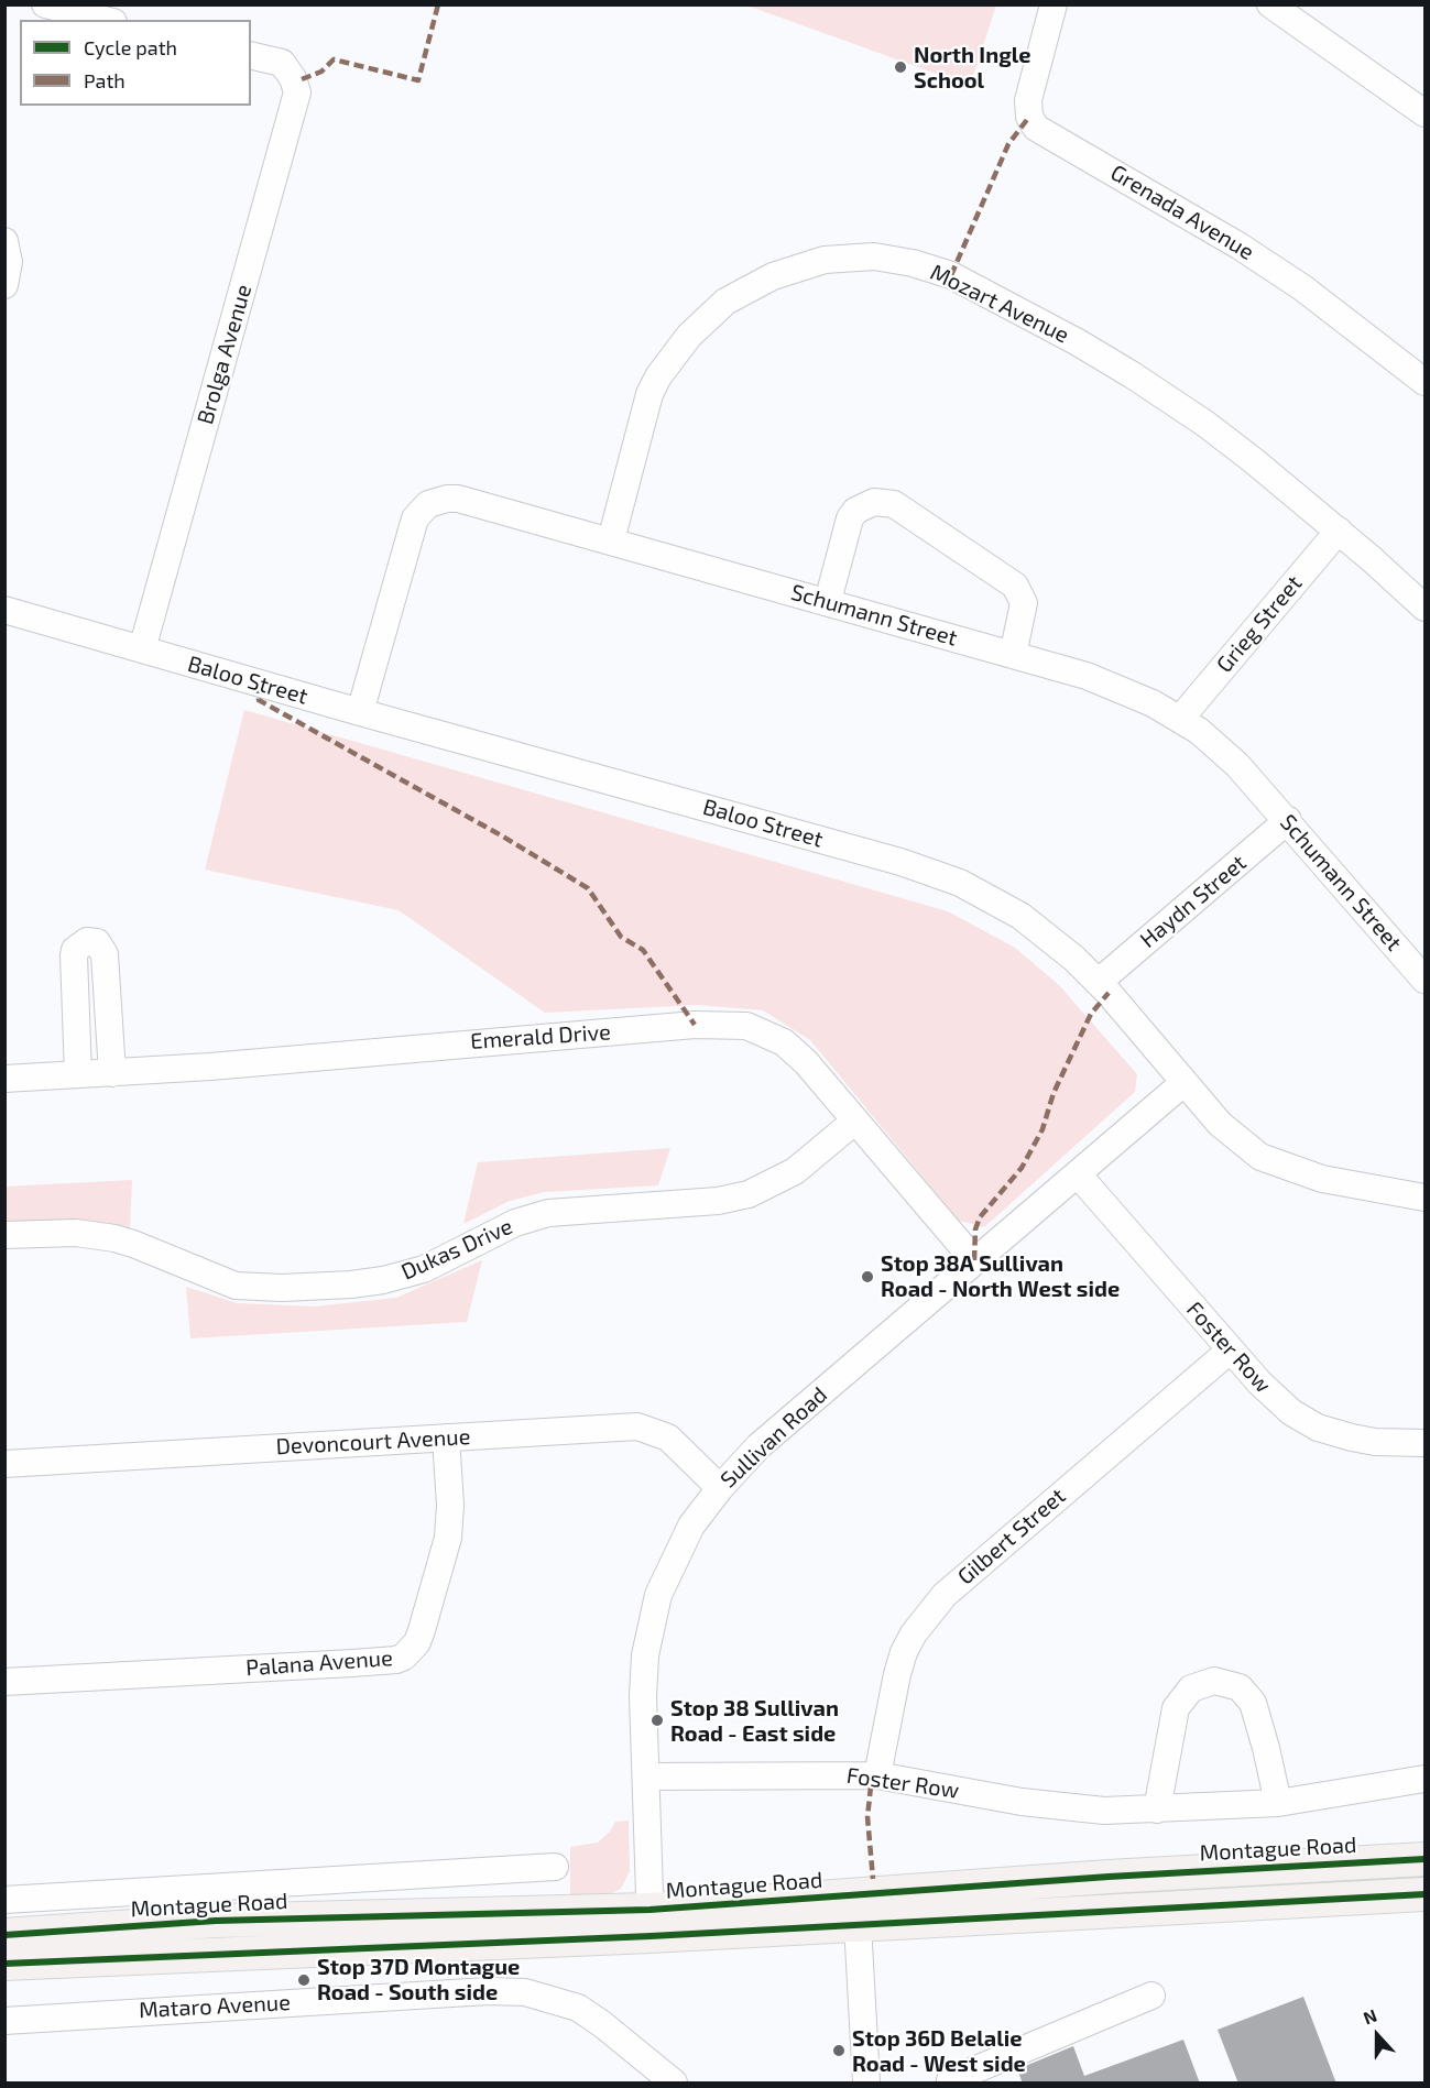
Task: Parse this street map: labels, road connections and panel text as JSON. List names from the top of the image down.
{
  "streets": {
    "main road": ["Montague Road"],
    "street": [
      "Grenada Avenue",
      "Mozart Avenue",
      "Brolga Avenue",
      "Schumann Street",
      "Grieg Street",
      "Baloo Street",
      "Haydn Street",
      "Emerald Drive",
      "Dukas Drive",
      "Foster Row",
      "Sullivan Road",
      "Devoncourt Avenue",
      "Gilbert Street",
      "Palana Avenue",
      "Mataro Avenue"
    ]
  },
  "crossings": [
    ["Mozart Avenue", "Schumann Street"],
    ["Mozart Avenue", "Grieg Street"],
    ["Brolga Avenue", "Baloo Street"],
    ["Schumann Street", "Grieg Street"],
    ["Schumann Street", "Baloo Street"],
    ["Schumann Street", "Haydn Street"],
    ["Baloo Street", "Haydn Street"],
    ["Baloo Street", "Sullivan Road"],
    ["Emerald Drive", "Dukas Drive"],
    ["Emerald Drive", "Sullivan Road"],
    ["Foster Row", "Sullivan Road"],
    ["Foster Row", "Gilbert Street"],
    ["Sullivan Road", "Devoncourt Avenue"],
    ["Sullivan Road", "Montague Road"],
    ["Devoncourt Avenue", "Palana Avenue"]
  ],
  "places": [
    "North Ingle School",
    "Stop 38A Sullivan Road - North West side",
    "Stop 38 Sullivan Road - East side",
    "Stop 37D Montague Road - South side",
    "Stop 36D Belalie Road - West side"
  ],
  "legend": ["Cycle path", "Path"],
  "north": "top"
}
